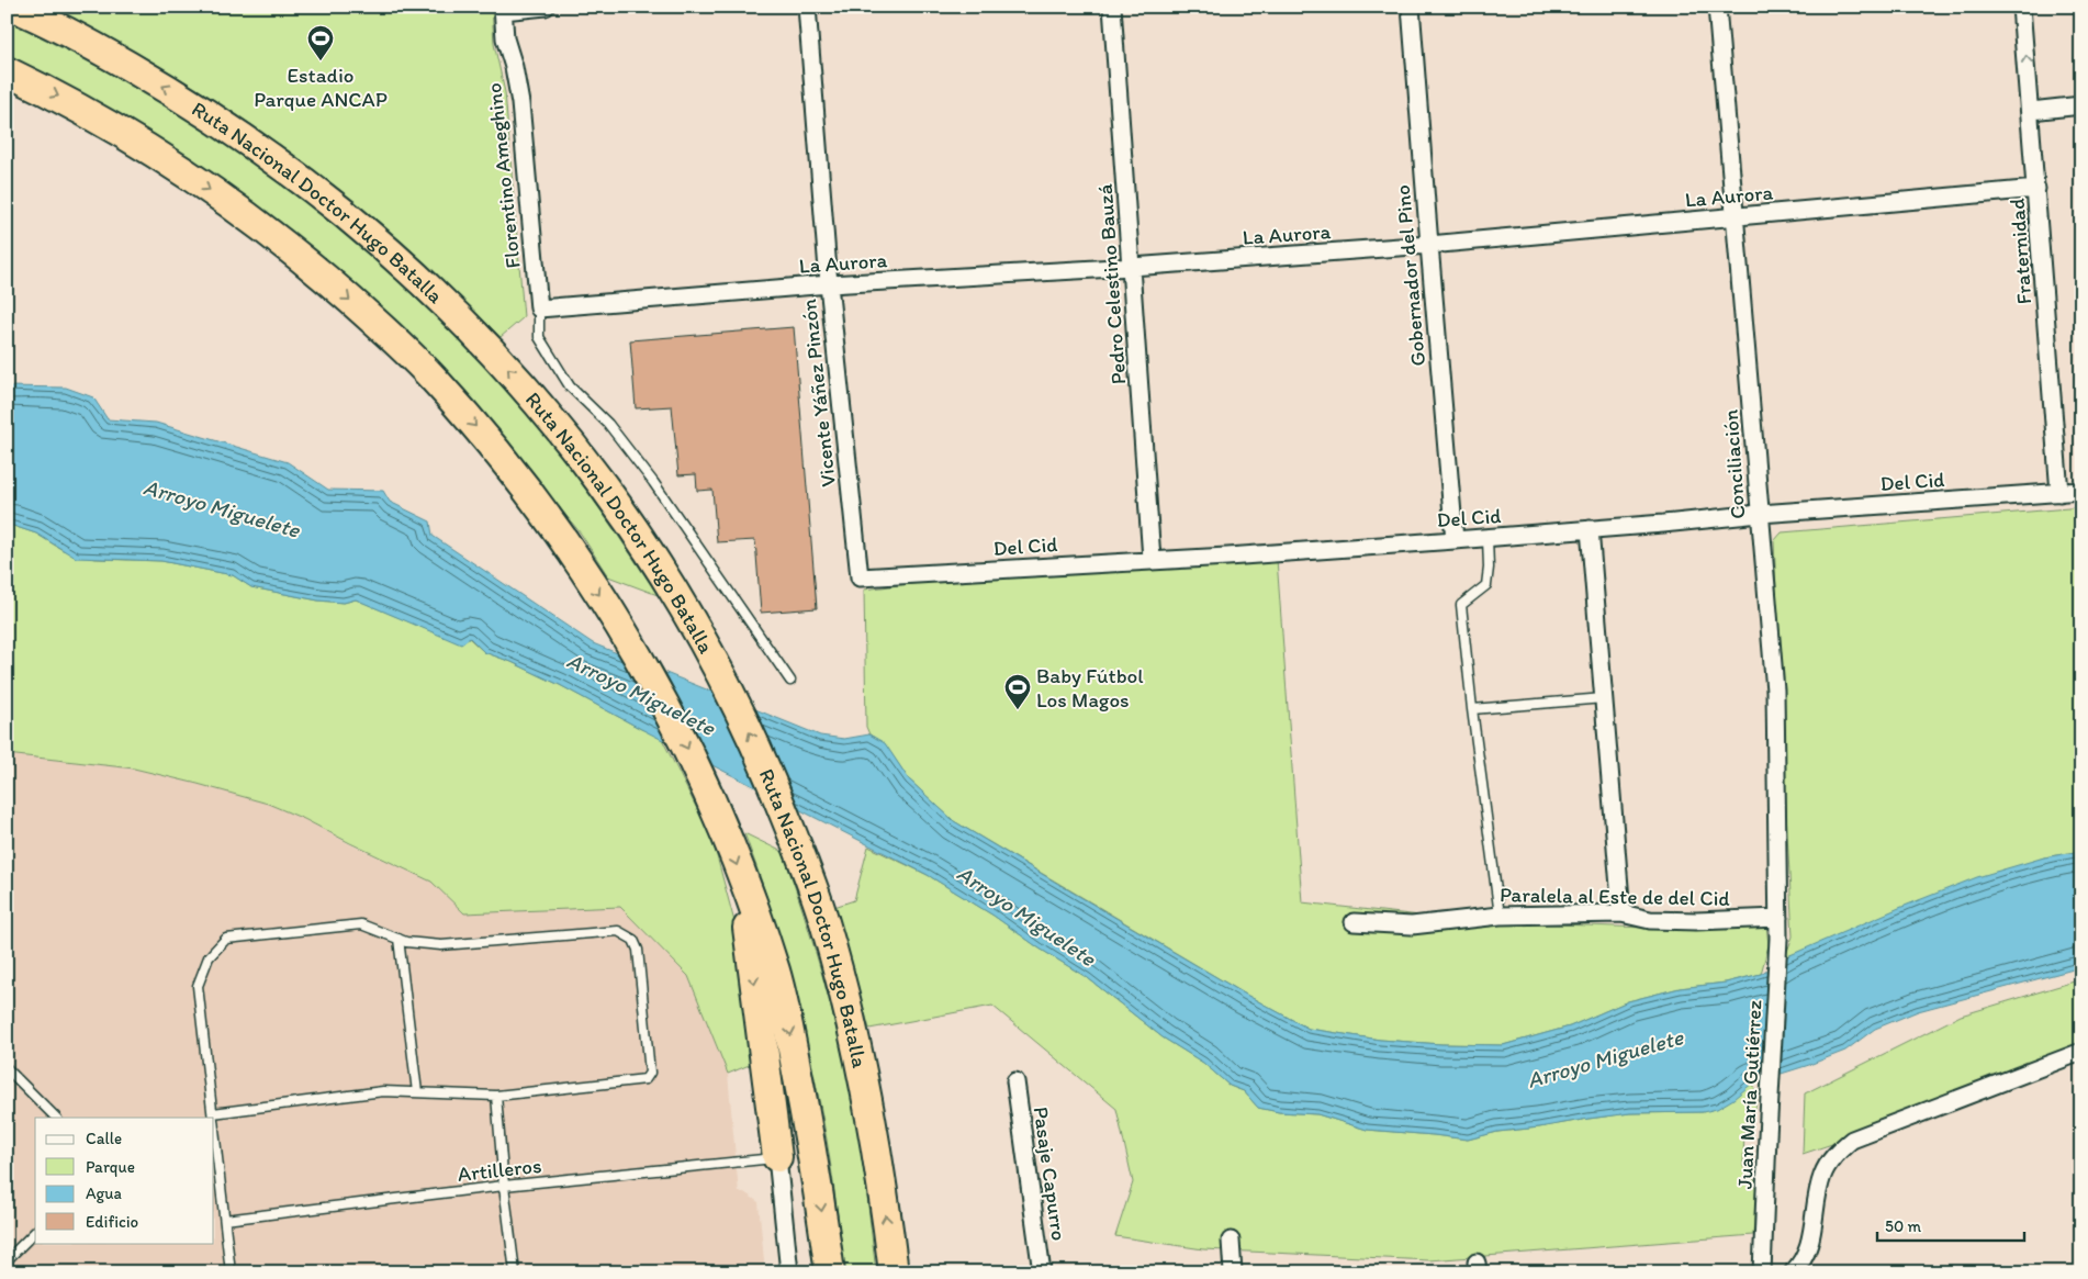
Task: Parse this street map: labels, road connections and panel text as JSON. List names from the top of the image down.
{
  "streets": {
    "highway": ["Ruta Nacional Doctor Hugo Batalla"],
    "street": [
      "Florentino Ameghino",
      "La Aurora",
      "Fraternidad",
      "Gobernador del Pino",
      "Pedro Celestino Bauzá",
      "Vicente Yáñez Pinzón",
      "Conciliación",
      "Del Cid",
      "Paralela al Este de del Cid",
      "Juan María Gutiérrez",
      "Pasaje Capurro"
    ],
    "lane": ["Artilleros"]
  },
  "crossings": [
    ["Florentino Ameghino", "La Aurora"],
    ["La Aurora", "Fraternidad"],
    ["La Aurora", "Gobernador del Pino"],
    ["La Aurora", "Pedro Celestino Bauzá"],
    ["La Aurora", "Vicente Yáñez Pinzón"],
    ["La Aurora", "Conciliación"],
    ["Fraternidad", "Del Cid"],
    ["Gobernador del Pino", "Del Cid"],
    ["Pedro Celestino Bauzá", "Del Cid"],
    ["Vicente Yáñez Pinzón", "Del Cid"],
    ["Conciliación", "Del Cid"],
    ["Conciliación", "Paralela al Este de del Cid"],
    ["Conciliación", "Juan María Gutiérrez"],
    ["Paralela al Este de del Cid", "Juan María Gutiérrez"]
  ],
  "water": ["Arroyo Miguelete"],
  "places": {
    "sports": ["Estadio Parque ANCAP", "Baby Fútbol Los Magos"]
  },
  "legend": [
    "Calle",
    "Parque",
    "Agua",
    "Edificio"
  ],
  "scale_bar": "50 m"
}
